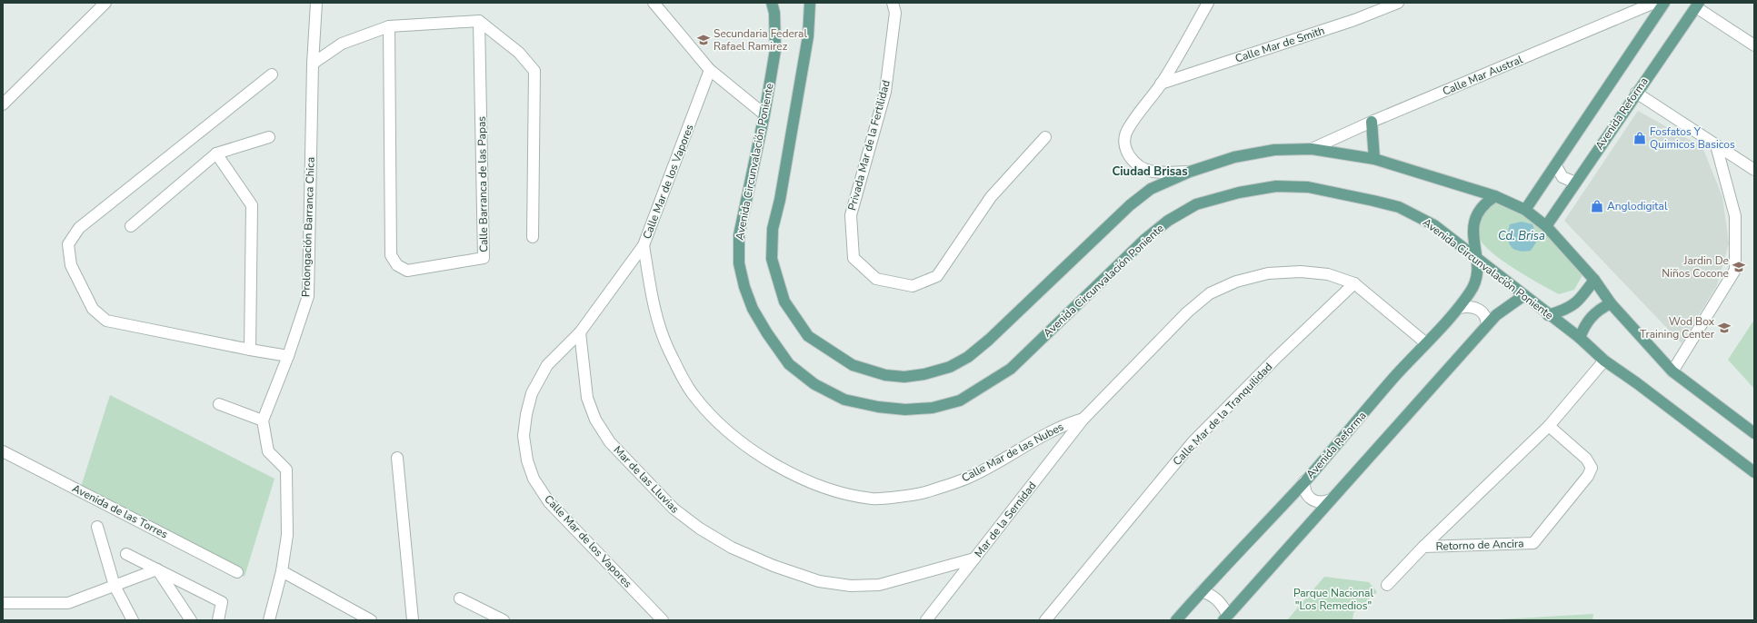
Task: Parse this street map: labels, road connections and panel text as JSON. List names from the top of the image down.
{
  "streets": {
    "main road": ["Avenida Reforma", "Avenida Circunvalación Poniente"],
    "street": [
      "Calle Mar de Smith",
      "Calle Mar Austral",
      "Privada Mar de la Fertilidad",
      "Calle Mar de los Vapores",
      "Calle Barranca de las Papas",
      "Prolongación Barranca Chica",
      "Calle Mar de la Tranquilidad",
      "Calle Mar de las Nubes",
      "Mar de las Lluvias",
      "Avenida de las Torres",
      "Mar de la Sernidad",
      "Retorno de Ancira"
    ]
  },
  "crossings": [
    ["Avenida Reforma", "Avenida Circunvalación Poniente"],
    ["Avenida Circunvalación Poniente", "Retorno de Ancira"],
    ["Calle Mar de los Vapores", "Calle Mar de las Nubes"],
    ["Calle Mar de los Vapores", "Mar de las Lluvias"],
    ["Calle Mar de las Nubes", "Mar de la Sernidad"],
    ["Mar de las Lluvias", "Mar de la Sernidad"]
  ],
  "districts": ["Ciudad Brisas"],
  "water": ["Cd. Brisa"],
  "parks": ["Parque Nacional \"Los Remedios\""],
  "places": {
    "school or university": ["Secundaria Federal Rafael Ramirez", "Jardin De Niños Cocone", "Wod Box Training Center"],
    "shop": ["Fosfatos Y Quimicos Basicos", "Anglodigital"]
  }
}
